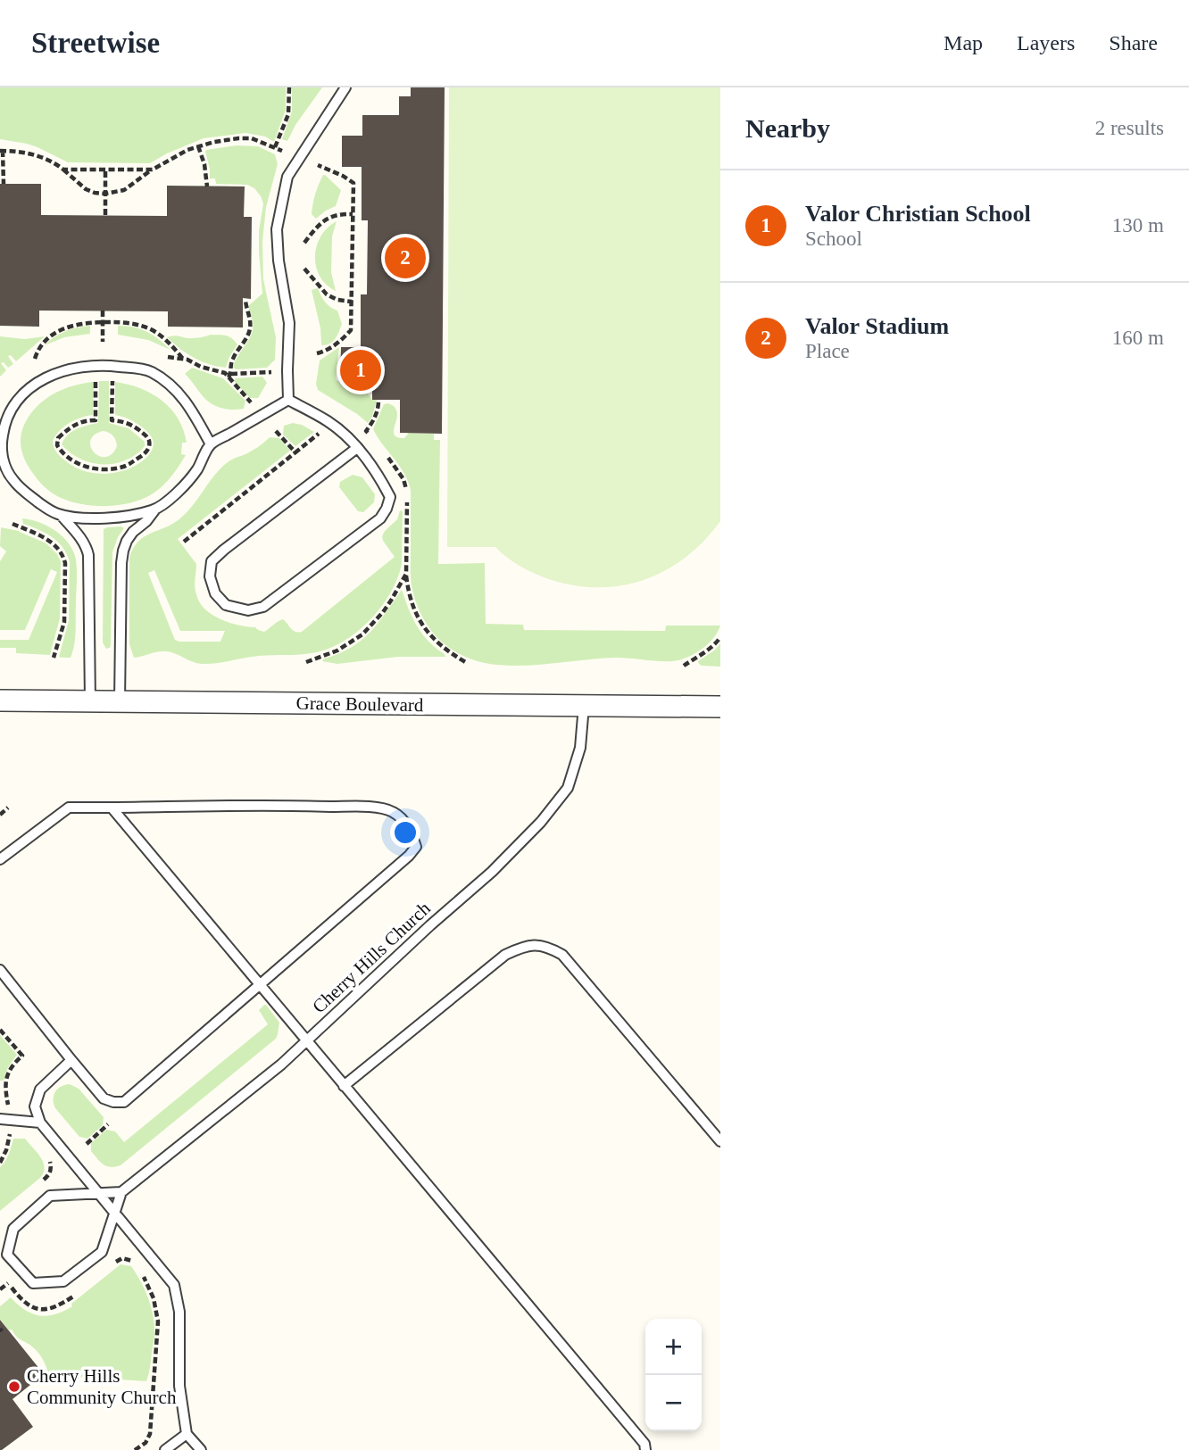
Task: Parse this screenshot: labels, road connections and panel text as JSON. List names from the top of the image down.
{
  "streets": {
    "street": ["Grace Boulevard"],
    "lane": ["Cherry Hills Church"]
  },
  "crossings": [
    ["Grace Boulevard", "Cherry Hills Church"]
  ],
  "places": ["Cherry Hills Community Church"],
  "page": {
    "header": "Streetwise",
    "nav": ["Map", "Layers", "Share"],
    "heading": ["Nearby", "2 results"],
    "list": [
      {
        "mark": "1",
        "name": "Valor Christian School",
        "note": "School",
        "value": "130 m"
      },
      {
        "mark": "2",
        "name": "Valor Stadium",
        "note": "Place",
        "value": "160 m"
      }
    ],
    "pins": ["2", "1"],
    "map_buttons": ["+", "−"]
  }
}
